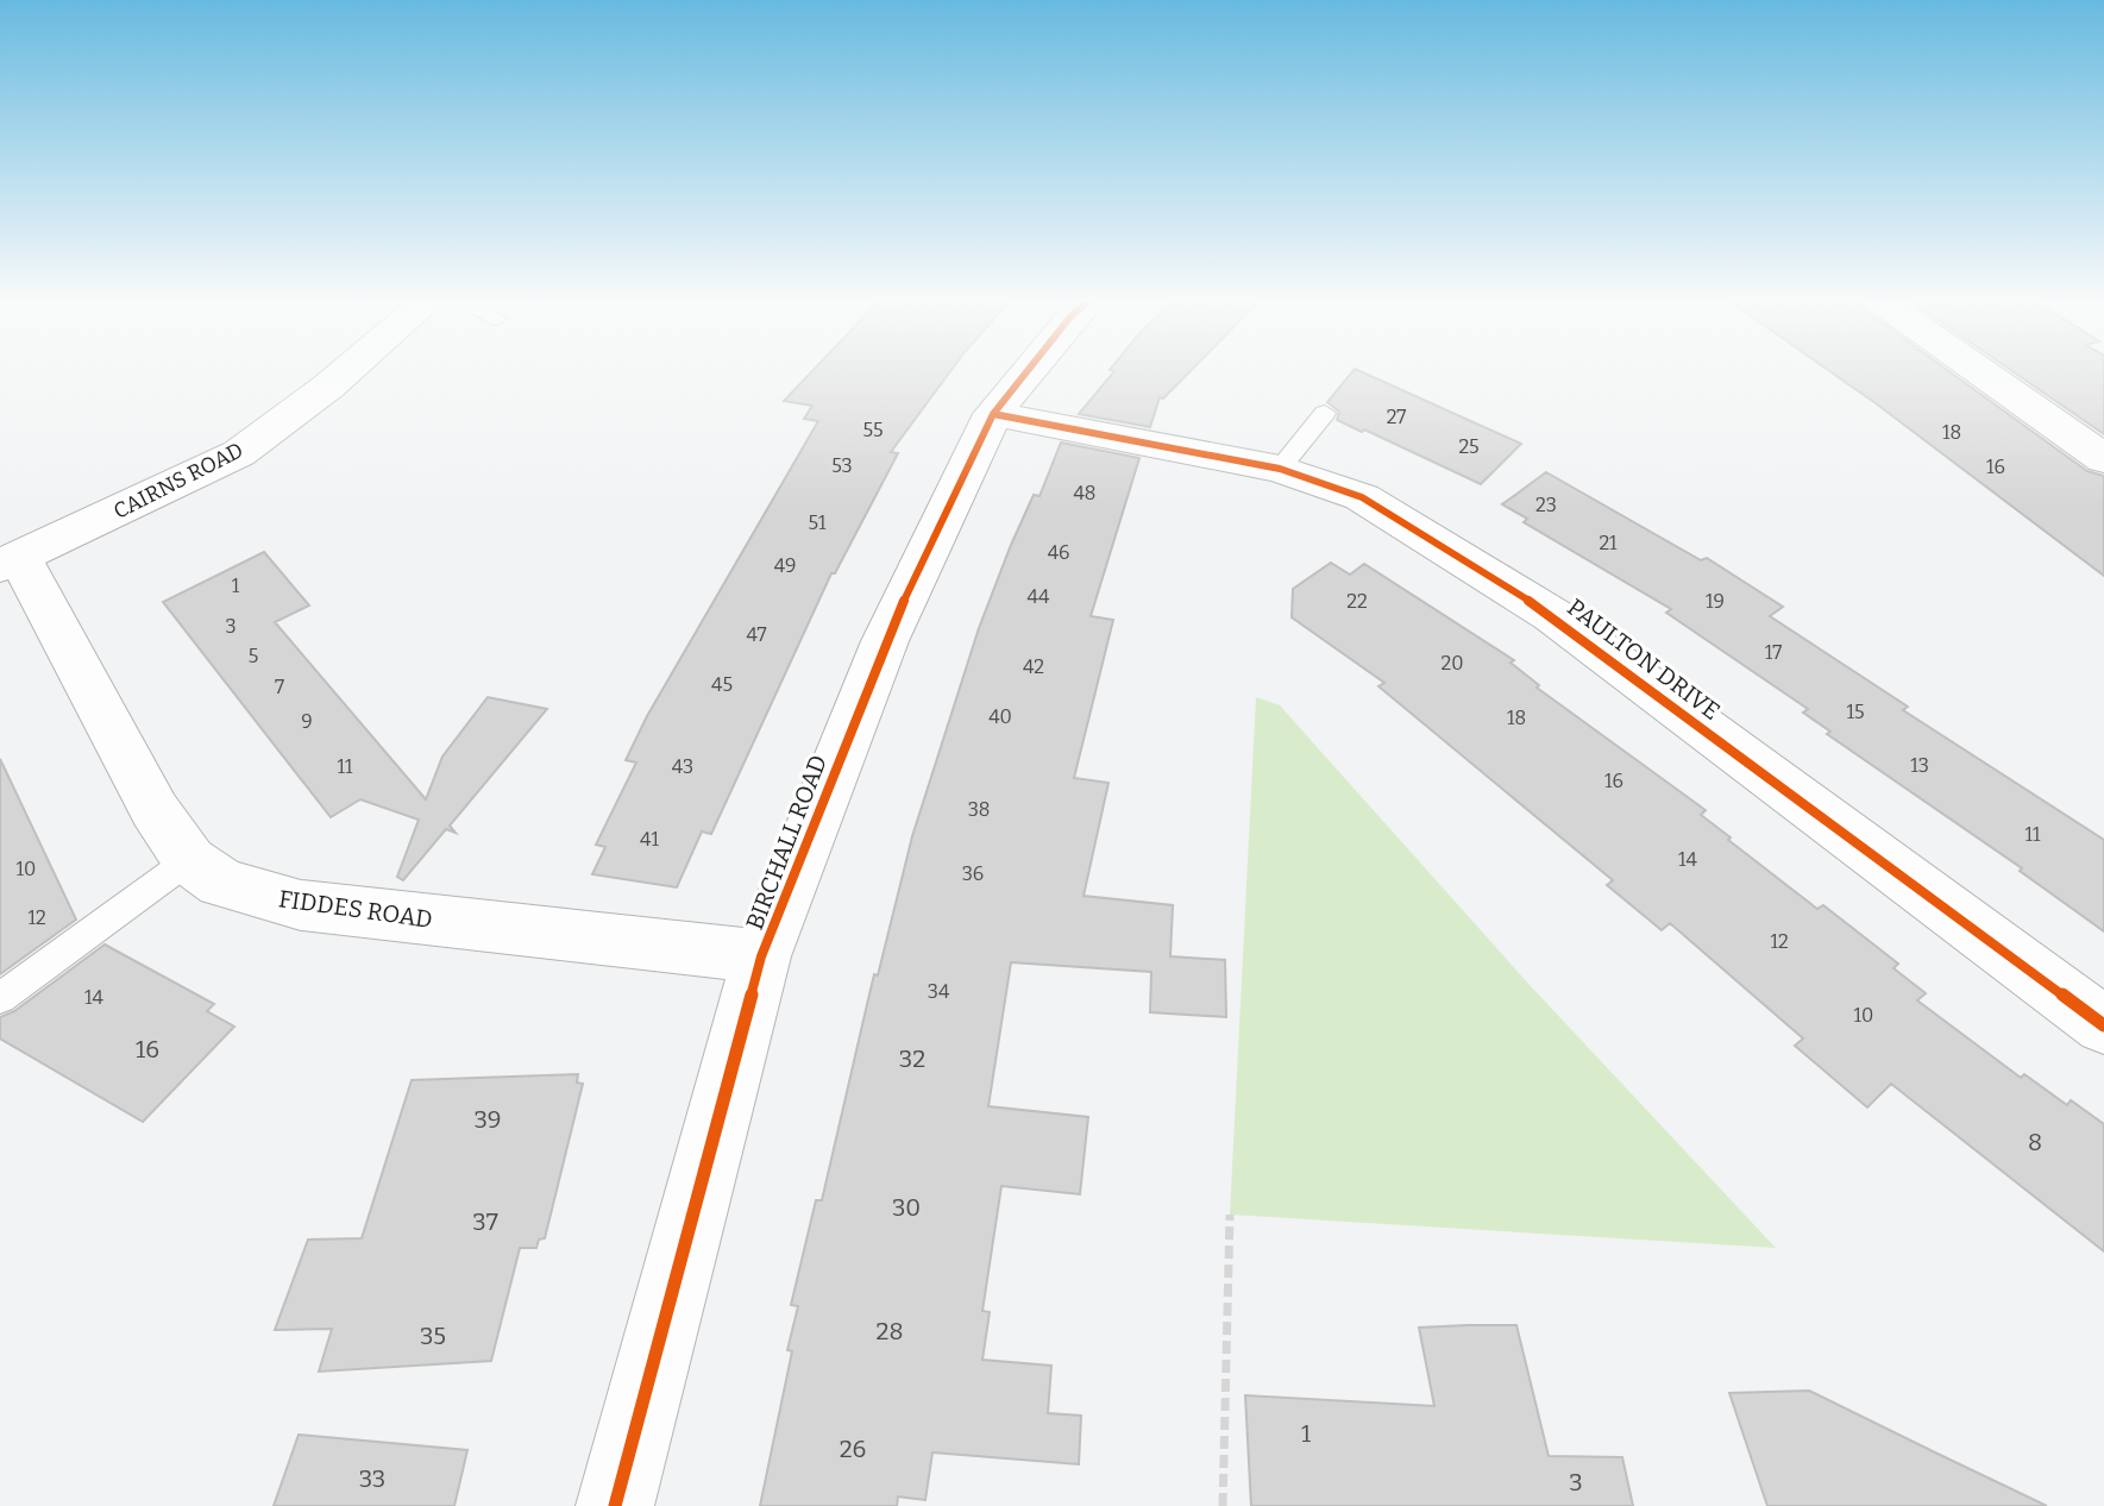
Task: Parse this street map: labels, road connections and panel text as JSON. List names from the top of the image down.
{
  "streets": {
    "street": [
      "CAIRNS ROAD",
      "PAULTON DRIVE",
      "BIRCHALL ROAD",
      "FIDDES ROAD"
    ]
  },
  "crossings": [
    ["CAIRNS ROAD", "FIDDES ROAD"],
    ["PAULTON DRIVE", "BIRCHALL ROAD"],
    ["BIRCHALL ROAD", "FIDDES ROAD"]
  ],
  "house_numbers": [
    "27",
    "55",
    "18",
    "25",
    "53",
    "16",
    "48",
    "23",
    "51",
    "21",
    "46",
    "49",
    "1",
    "44",
    "22",
    "19",
    "3",
    "47",
    "17",
    "5",
    "20",
    "42",
    "45",
    "7",
    "15",
    "40",
    "18",
    "9",
    "13",
    "11",
    "43",
    "16",
    "38",
    "11",
    "41",
    "14",
    "10",
    "36",
    "12",
    "12",
    "34",
    "14",
    "10",
    "16",
    "32",
    "39",
    "8",
    "30",
    "37",
    "28",
    "35",
    "1",
    "26",
    "33",
    "3"
  ]
}
